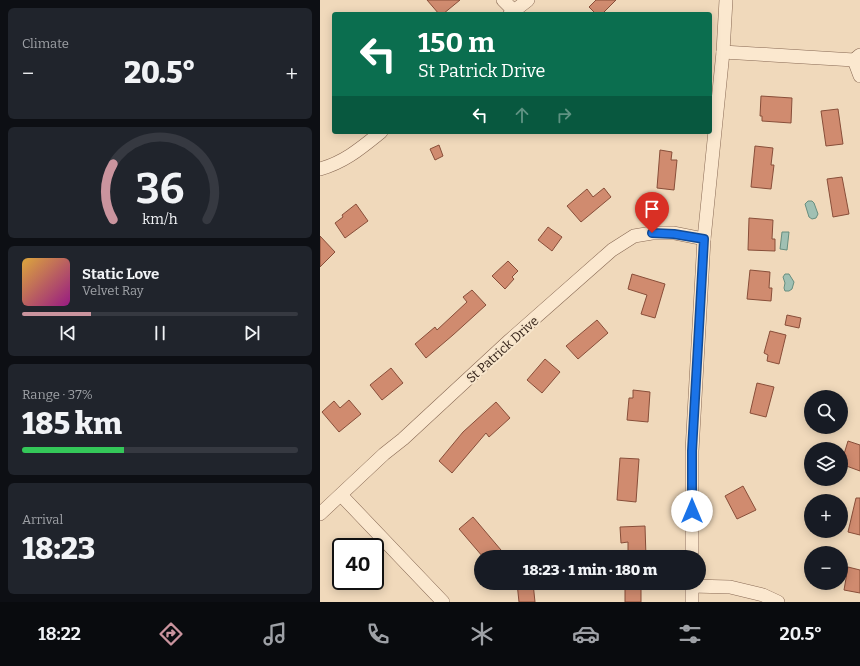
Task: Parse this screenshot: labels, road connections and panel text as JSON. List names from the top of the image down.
{
  "streets": {
    "street": ["St Patrick Drive"]
  },
  "page": {
    "tile": [
      "Climate",
      ["Range · 37%", "185 km"],
      ["Arrival", "18:23"]
    ],
    "turn": ["150 m", "St Patrick Drive"],
    "heat": ["−", "20.5°", "+"],
    "song": ["Static Love", "Velvet Ray"],
    "map_buttons": ["+", "−"],
    "limit": "40",
    "trip": "18:23 · 1 min · 180 m",
    "tabs": ["18:22", "20.5°"],
    "gauge": ["36", "km/h"]
  }
}
